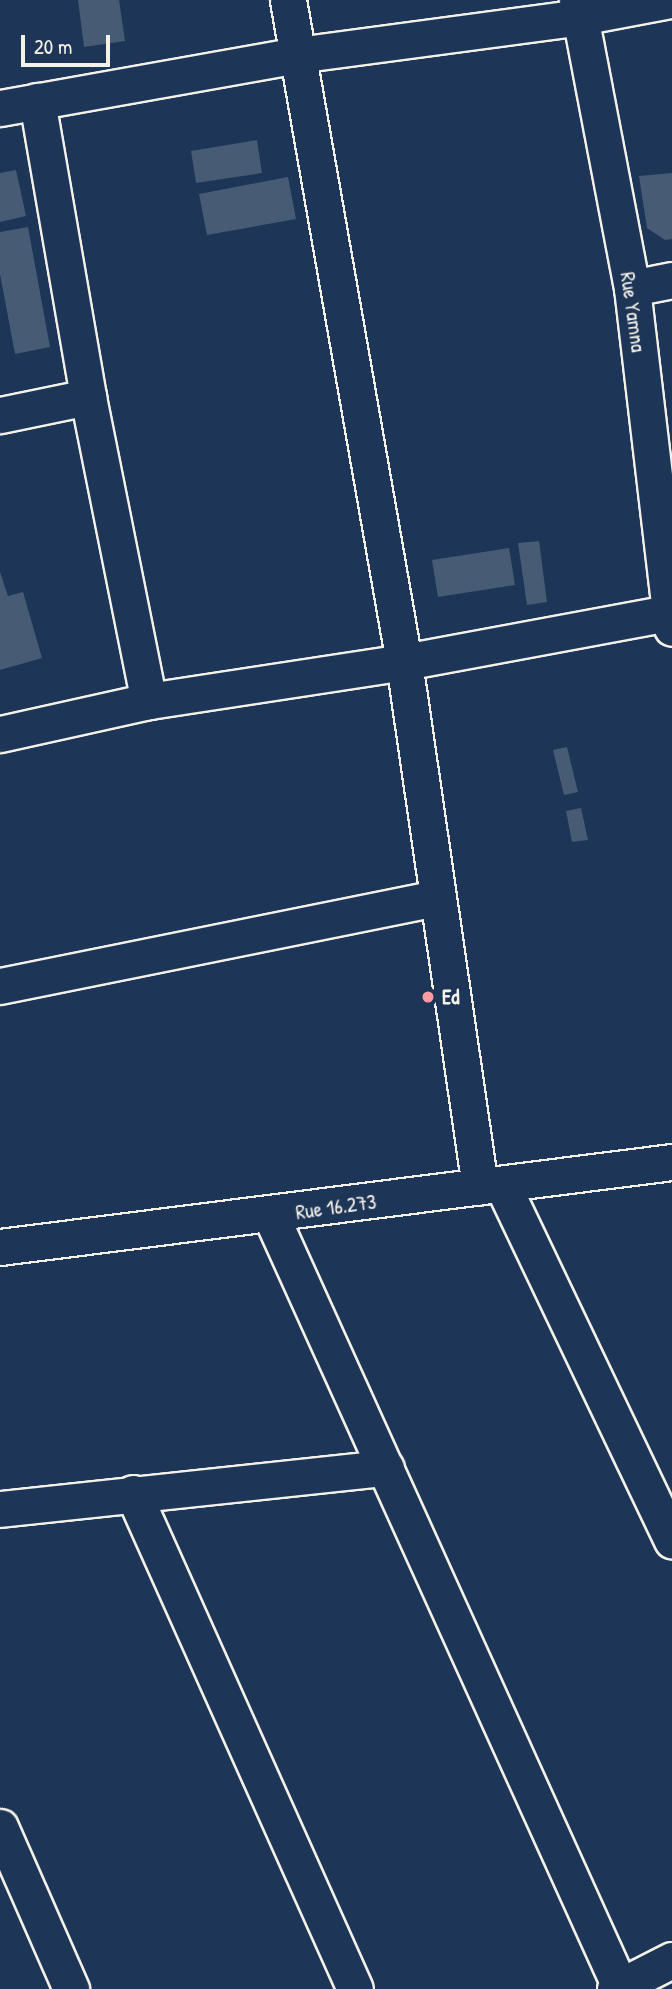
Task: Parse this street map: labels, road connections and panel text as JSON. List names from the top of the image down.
{
  "streets": {
    "street": ["Rue Yamna", "Rue 16.273"]
  },
  "places": ["Ed"],
  "scale_bar": "20 m"
}
